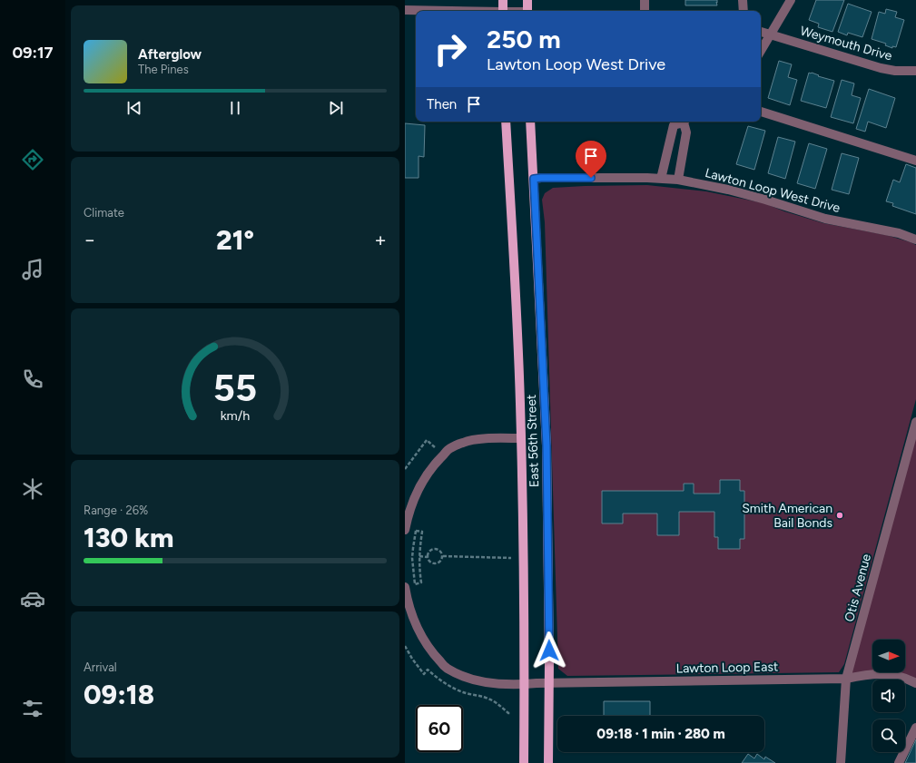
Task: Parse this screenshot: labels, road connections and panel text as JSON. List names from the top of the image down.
{
  "streets": {
    "main road": ["East 56th Street"],
    "street": [
      "Weymouth Drive",
      "Lawton Loop West Drive",
      "Otis Avenue",
      "Lawton Loop East"
    ]
  },
  "crossings": [
    ["Lawton Loop West Drive", "East 56th Street"],
    ["East 56th Street", "Lawton Loop East"],
    ["Otis Avenue", "Lawton Loop East"]
  ],
  "places": ["Smith American Bail Bonds"],
  "north": "right",
  "page": {
    "tabs": "09:17",
    "turn": ["250 m", "Lawton Loop West Drive"],
    "song": ["Afterglow", "The Pines"],
    "then": "Then",
    "tile": [
      "Climate",
      ["Range · 26%", "130 km"],
      ["Arrival", "09:18"]
    ],
    "heat": ["−", "21°", "+"],
    "limit": "60",
    "trip": "09:18 · 1 min · 280 m",
    "gauge": ["55", "km/h"]
  }
}
